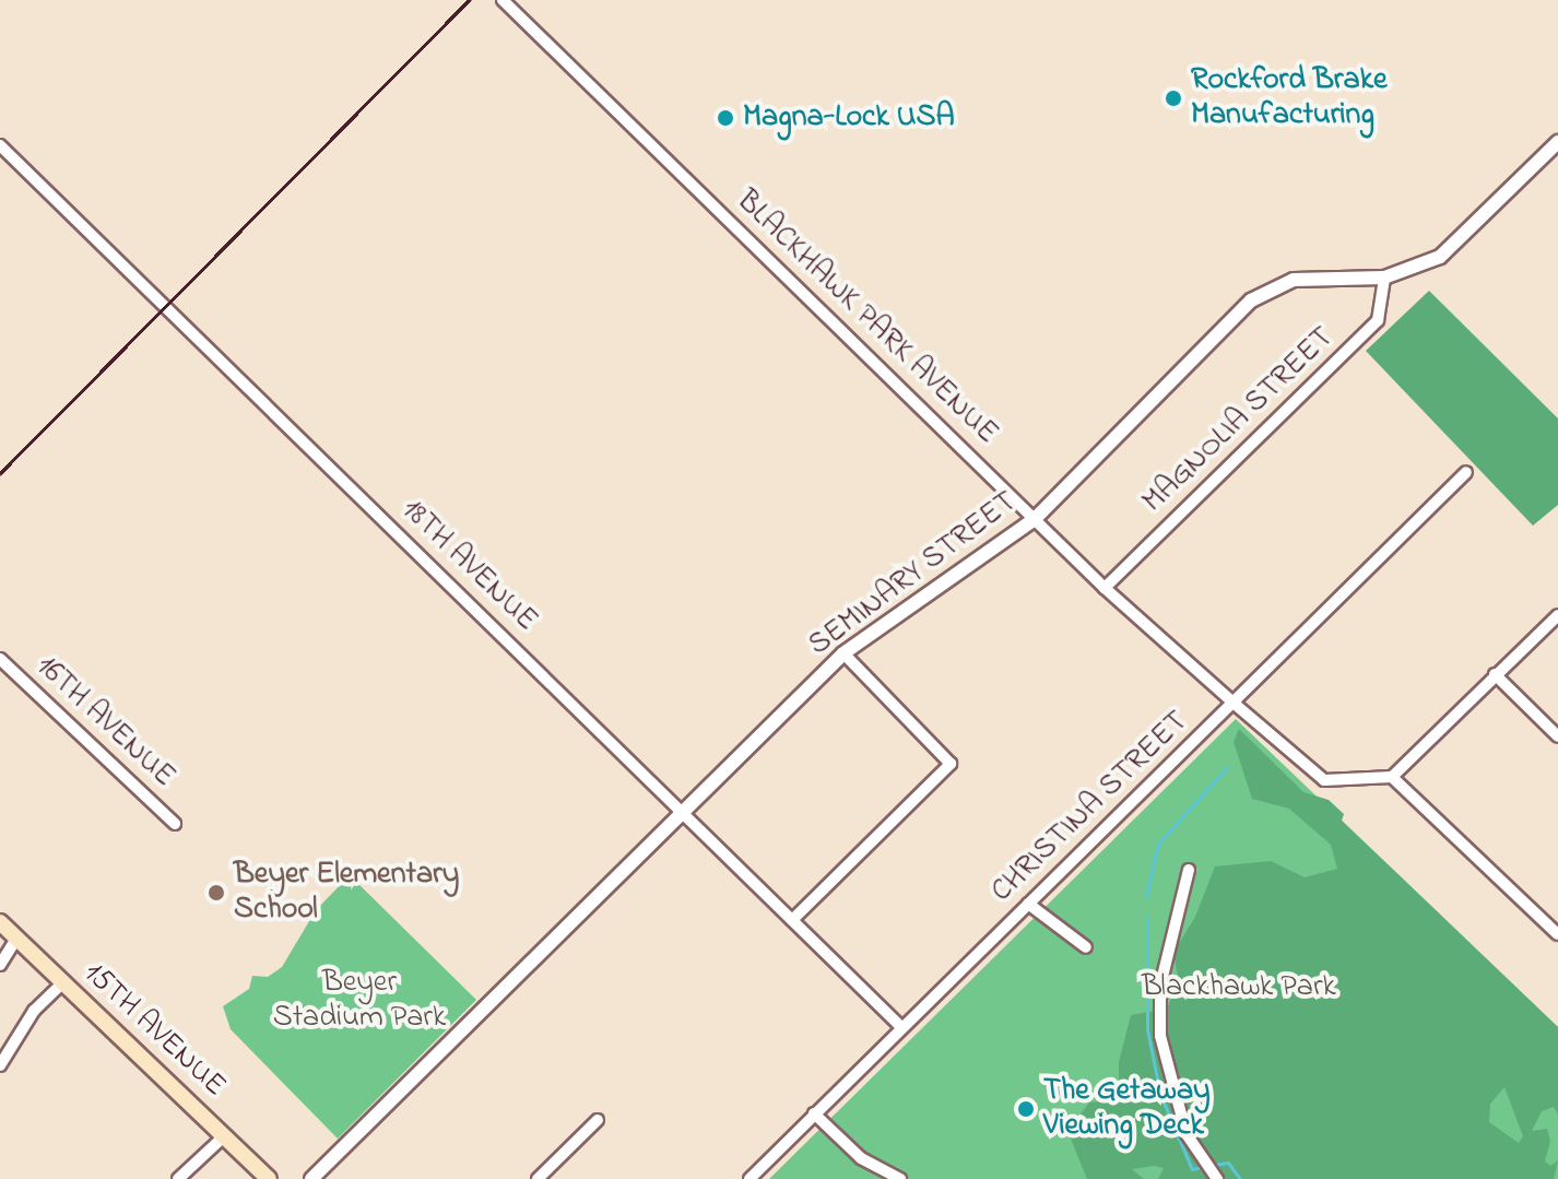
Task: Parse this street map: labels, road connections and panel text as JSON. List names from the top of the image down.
{
  "streets": {
    "main road": ["15TH AVENUE"],
    "street": [
      "BLACKHAWK PARK AVENUE",
      "MAGNOLIA STREET",
      "18TH AVENUE",
      "SEMINARY STREET",
      "16TH AVENUE",
      "CHRISTINA STREET"
    ]
  },
  "crossings": [
    ["BLACKHAWK PARK AVENUE", "MAGNOLIA STREET"],
    ["BLACKHAWK PARK AVENUE", "SEMINARY STREET"],
    ["BLACKHAWK PARK AVENUE", "CHRISTINA STREET"],
    ["MAGNOLIA STREET", "SEMINARY STREET"],
    ["18TH AVENUE", "SEMINARY STREET"],
    ["18TH AVENUE", "CHRISTINA STREET"]
  ],
  "parks": ["Beyer Stadium Park", "Blackhawk Park"],
  "places": [
    "Rockford Brake Manufacturing",
    "Magna-Lock USA",
    "Beyer Elementary School",
    "The Getaway Viewing Deck"
  ]
}
